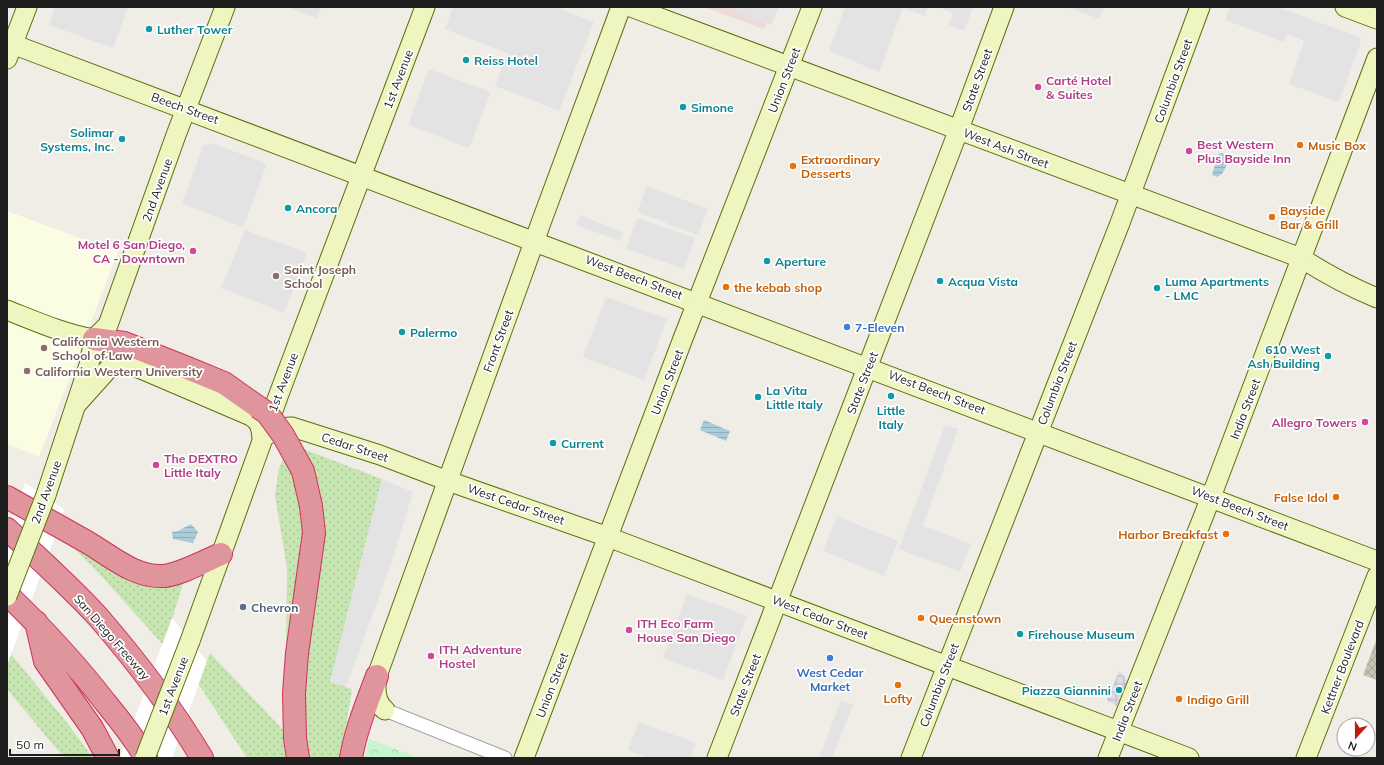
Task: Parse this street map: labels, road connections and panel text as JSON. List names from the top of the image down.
{
  "streets": {
    "highway": ["San Diego Freeway"],
    "main road": [
      "1st Avenue",
      "Union Street",
      "State Street",
      "Columbia Street",
      "Beech Street",
      "West Ash Street",
      "2nd Avenue",
      "West Beech Street",
      "Front Street",
      "India Street",
      "Cedar Street",
      "West Cedar Street",
      "Kettner Boulevard"
    ]
  },
  "crossings": [
    ["1st Avenue", "Beech Street"],
    ["1st Avenue", "West Beech Street"],
    ["1st Avenue", "Cedar Street"],
    ["Union Street", "West Ash Street"],
    ["Union Street", "West Beech Street"],
    ["Union Street", "West Cedar Street"],
    ["State Street", "West Ash Street"],
    ["State Street", "West Beech Street"],
    ["State Street", "West Cedar Street"],
    ["Columbia Street", "West Ash Street"],
    ["Columbia Street", "West Beech Street"],
    ["Columbia Street", "West Cedar Street"],
    ["Beech Street", "2nd Avenue"],
    ["Beech Street", "West Beech Street"],
    ["West Ash Street", "India Street"],
    ["West Beech Street", "Front Street"],
    ["West Beech Street", "India Street"],
    ["Front Street", "Cedar Street"],
    ["Front Street", "West Cedar Street"],
    ["India Street", "West Cedar Street"],
    ["Cedar Street", "West Cedar Street"]
  ],
  "places": [
    "Luther Tower",
    "Reiss Hotel",
    "Carté Hotel & Suites",
    "Simone",
    "Solimar Systems, Inc.",
    "Music Box",
    "Best Western Plus Bayside Inn",
    "Extraordinary Desserts",
    "Ancora",
    "Bayside Bar & Grill",
    "Motel 6 San Diego, CA - Downtown",
    "Aperture",
    "Saint Joseph School",
    "Acqua Vista",
    "the kebab shop",
    "Luma Apartments - LMC",
    "7-Eleven",
    "Palermo",
    "California Western School of Law",
    "610 West Ash Building",
    "California Western University",
    "Little Italy",
    "La Vita Little Italy",
    "Allegro Towers",
    "Current",
    "The DEXTRO Little Italy",
    "False Idol",
    "Harbor Breakfast",
    "Chevron",
    "Queenstown",
    "ITH Eco Farm House San Diego",
    "Firehouse Museum",
    "ITH Adventure Hostel",
    "West Cedar Market",
    "Lofty",
    "Piazza Giannini",
    "Indigo Grill"
  ],
  "scale_bar": "50 m",
  "north": "bottom"
}
